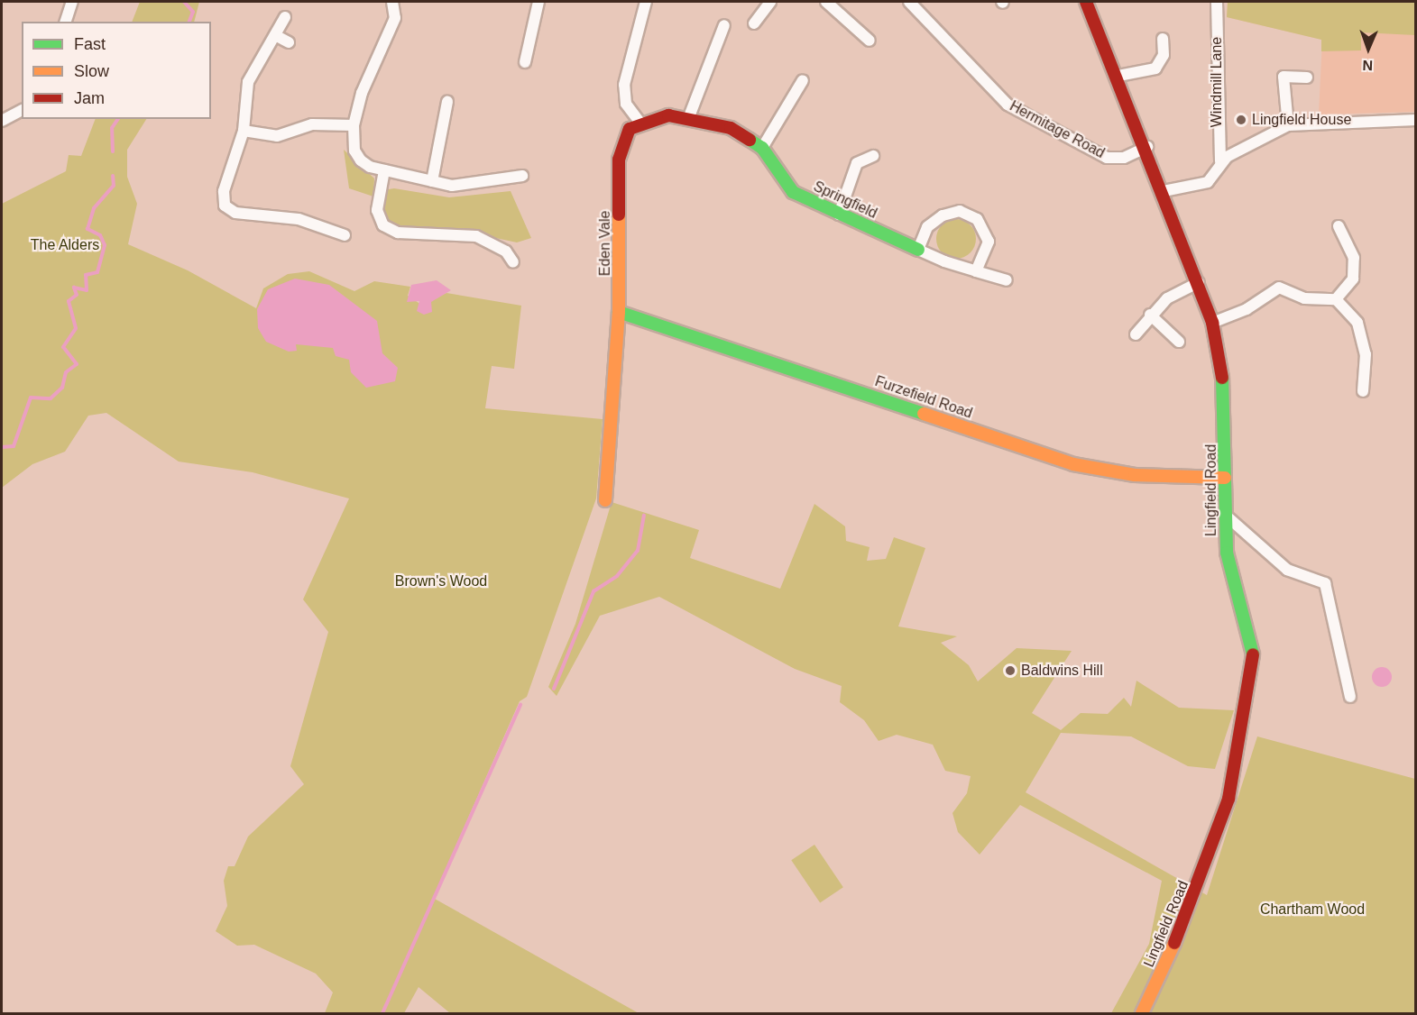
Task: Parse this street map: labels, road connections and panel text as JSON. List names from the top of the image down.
{
  "streets": {
    "street": [
      "Windmill Lane",
      "Hermitage Road",
      "Springfield",
      "Eden Vale",
      "Furzefield Road",
      "Lingfield Road"
    ]
  },
  "crossings": [
    ["Hermitage Road", "Lingfield Road"],
    ["Springfield", "Eden Vale"],
    ["Eden Vale", "Furzefield Road"],
    ["Furzefield Road", "Lingfield Road"]
  ],
  "parks": ["The Alders", "Brown's Wood", "Chartham Wood"],
  "places": ["Lingfield House", "Baldwins Hill"],
  "legend": ["Fast", "Slow", "Jam"],
  "north": "bottom"
}
